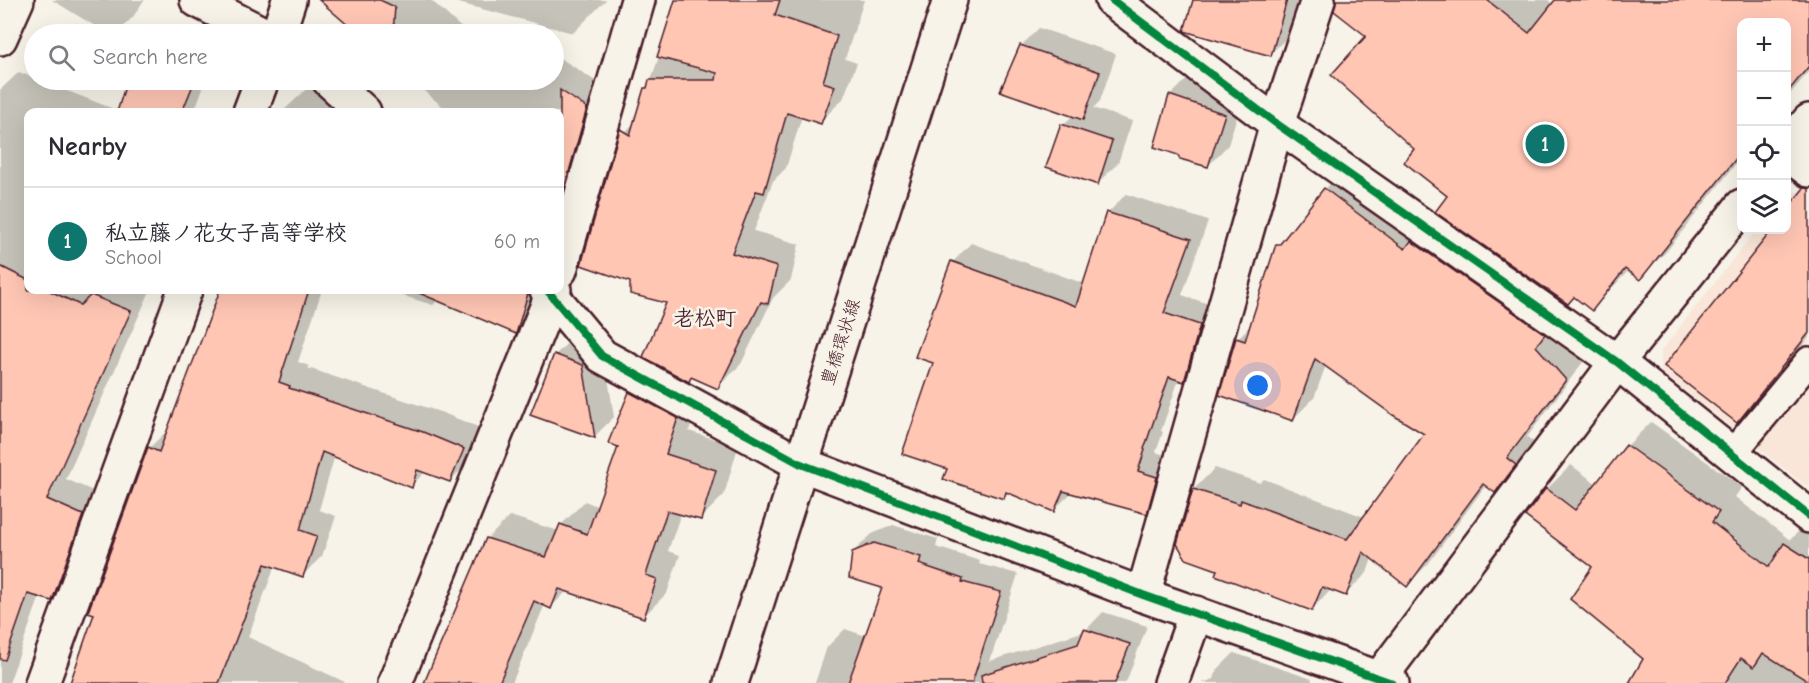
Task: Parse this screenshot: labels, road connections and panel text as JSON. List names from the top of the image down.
{
  "streets": {
    "street": ["豊橋環状線"]
  },
  "districts": ["老松町"],
  "page": {
    "map_buttons": ["+", "−"],
    "search": "Search here",
    "heading": "Nearby",
    "pins": "1",
    "list": [
      {
        "mark": "1",
        "name": "私立藤ノ花女子高等学校",
        "note": "School",
        "value": "60 m"
      }
    ]
  }
}
